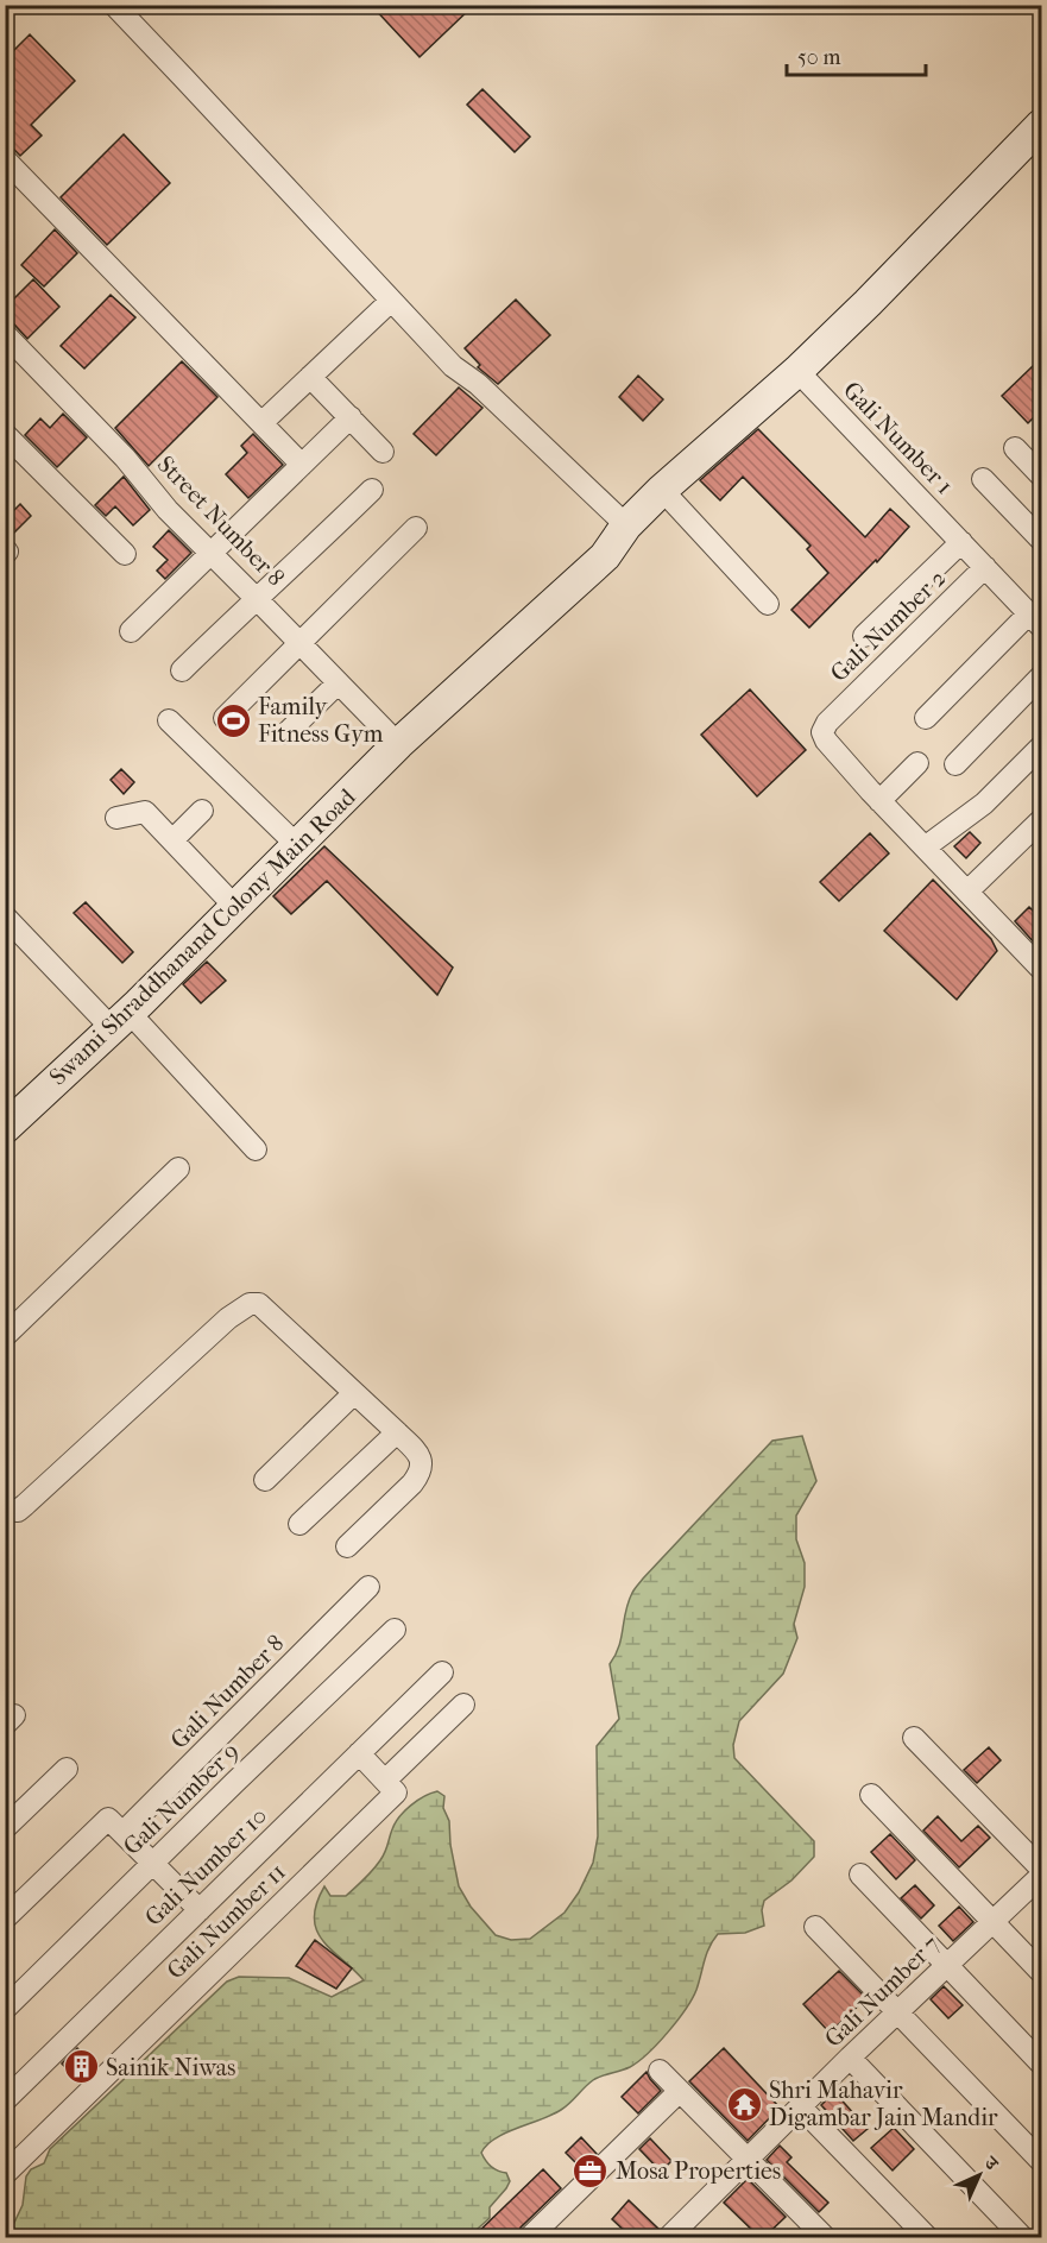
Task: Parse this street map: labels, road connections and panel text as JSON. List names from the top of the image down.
{
  "streets": {
    "street": [
      "Gali Number 1",
      "Street Number 8",
      "Gali Number 2",
      "Swami Shraddhanand Colony Main Road",
      "Gali Number 8",
      "Gali Number 9",
      "Gali Number 10",
      "Gali Number 11",
      "Gali Number 7"
    ]
  },
  "crossings": [
    ["Gali Number 1", "Gali Number 2"],
    ["Gali Number 1", "Swami Shraddhanand Colony Main Road"],
    ["Street Number 8", "Swami Shraddhanand Colony Main Road"]
  ],
  "places": {
    "sports": ["Family Fitness Gym"],
    "building": ["Sainik Niwas"],
    "temple": ["Shri Mahavir Digambar Jain Mandir"],
    "office": ["Mosa Properties"]
  },
  "scale_bar": "50 m",
  "north": "top right"
}
